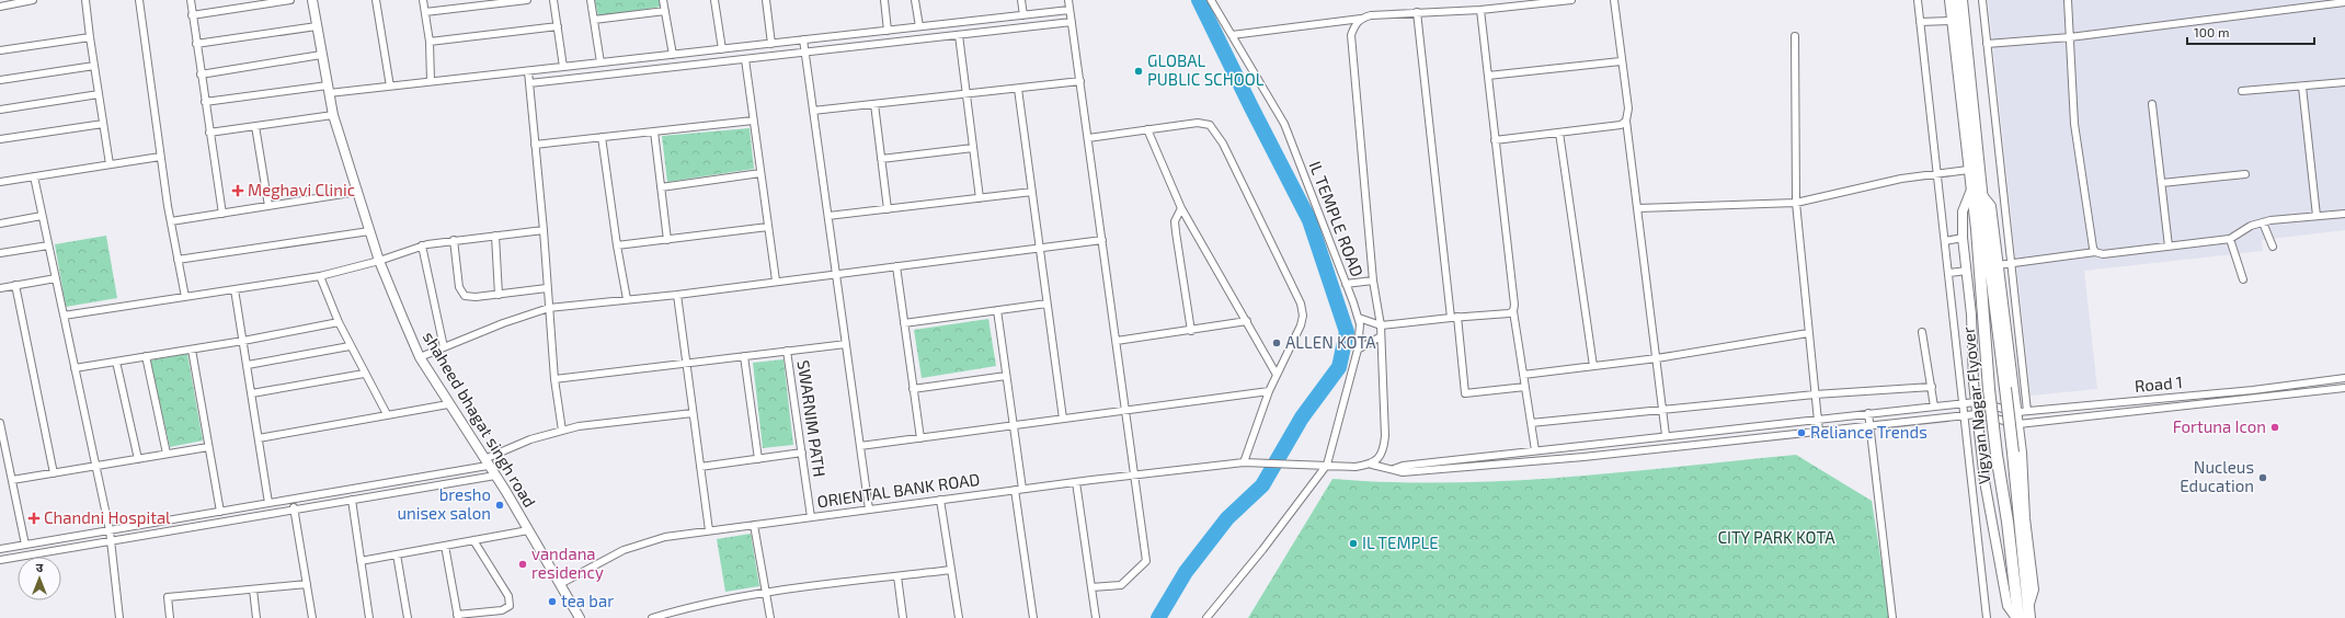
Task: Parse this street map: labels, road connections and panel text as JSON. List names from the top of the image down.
{
  "streets": {
    "main road": ["Vigyan Nagar Flyover"],
    "street": [
      "IL TEMPLE ROAD",
      "Road 1",
      "SWARNIM PATH",
      "shaheed bhagat singh road",
      "ORIENTAL BANK ROAD"
    ]
  },
  "crossings": [
    ["IL TEMPLE ROAD", "ORIENTAL BANK ROAD"],
    ["Road 1", "ORIENTAL BANK ROAD"],
    ["SWARNIM PATH", "ORIENTAL BANK ROAD"],
    ["shaheed bhagat singh road", "ORIENTAL BANK ROAD"]
  ],
  "parks": ["CITY PARK KOTA"],
  "places": {
    "other": [
      "GLOBAL PUBLIC SCHOOL",
      "ALLEN KOTA",
      "Fortuna Icon",
      "Reliance Trends",
      "Nucleus Education",
      "bresho unisex salon",
      "IL TEMPLE",
      "vandana residency",
      "tea bar"
    ],
    "health": ["Meghavi Clinic", "Chandni Hospital"]
  },
  "scale_bar": "100 m",
  "north": "top"
}
